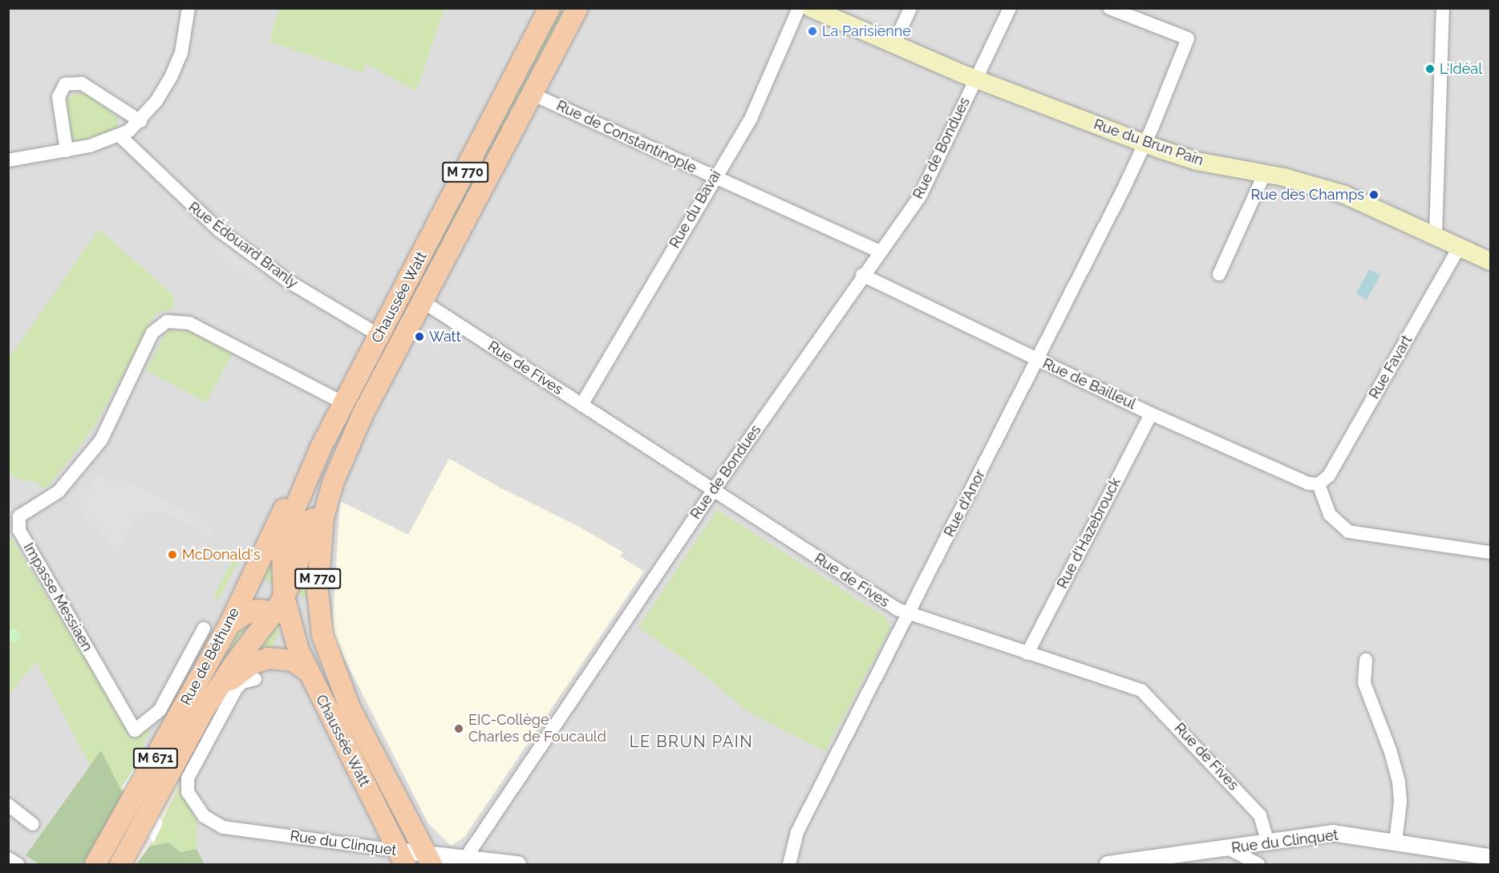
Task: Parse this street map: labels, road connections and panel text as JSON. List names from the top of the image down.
{
  "streets": {
    "main road": [
      "Rue du Brun Pain",
      "M 770",
      "Chaussée Watt",
      "Rue de Béthune",
      "M 671"
    ],
    "street": [
      "Rue de Constantinople",
      "Rue de Bondues",
      "Rue du Bavai",
      "Rue Édouard Branly",
      "Rue Favart",
      "Rue de Fives",
      "Rue de Bailleul",
      "Rue d'Anor",
      "Rue d'Hazebrouck",
      "Impasse Messiaen",
      "Rue du Clinquet"
    ]
  },
  "crossings": [
    ["Rue de Constantinople", "Rue de Bondues"],
    ["Rue de Constantinople", "Rue du Bavai"],
    ["Rue de Constantinople", "Chaussée Watt"],
    ["Rue du Brun Pain", "Rue de Bondues"],
    ["Rue du Brun Pain", "Rue Favart"],
    ["Rue du Brun Pain", "Rue d'Anor"],
    ["Rue de Bondues", "Rue de Fives"],
    ["Rue de Bondues", "Rue de Bailleul"],
    ["Rue de Bondues", "Rue du Clinquet"],
    ["Rue du Bavai", "Rue de Fives"],
    ["Rue Édouard Branly", "Chaussée Watt"],
    ["Chaussée Watt", "Rue de Fives"],
    ["Chaussée Watt", "Impasse Messiaen"],
    ["Chaussée Watt", "Rue de Béthune"],
    ["Chaussée Watt", "Rue du Clinquet"],
    ["Rue Favart", "Rue de Bailleul"],
    ["Rue de Fives", "Rue d'Anor"],
    ["Rue de Fives", "Rue d'Hazebrouck"],
    ["Rue de Fives", "Rue du Clinquet"],
    ["Rue de Bailleul", "Rue d'Anor"],
    ["Rue de Bailleul", "Rue d'Hazebrouck"]
  ],
  "districts": ["LE BRUN PAIN"],
  "places": [
    "La Parisienne",
    "L'Idéal",
    "Rue des Champs",
    "Watt",
    "McDonald's",
    "EIC-Collège Charles de Foucauld"
  ]
}
